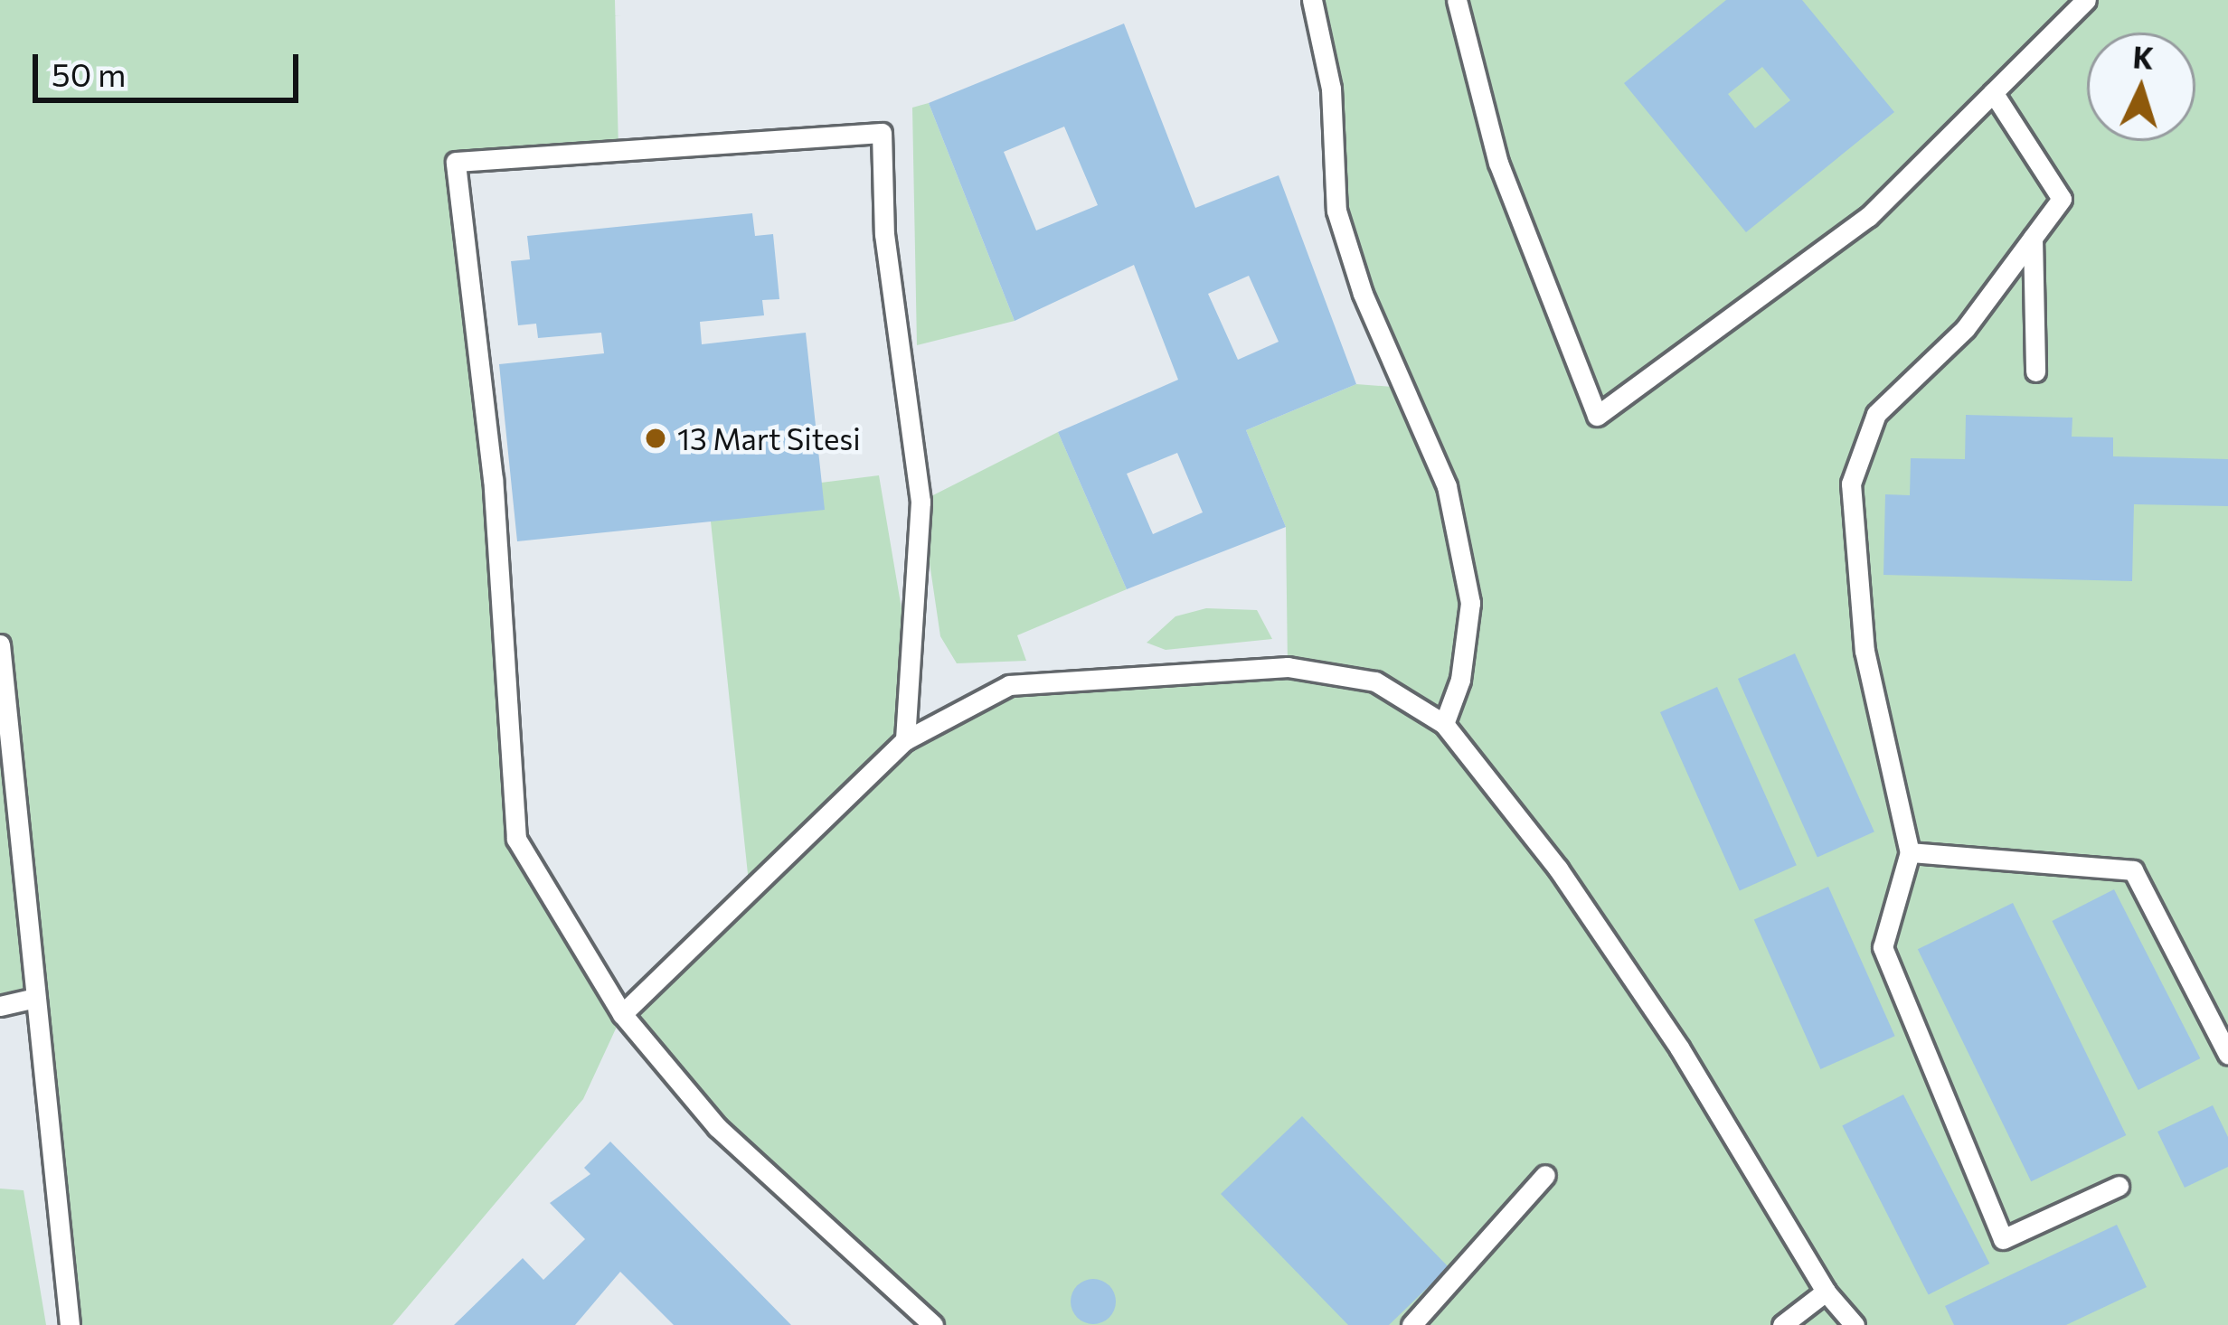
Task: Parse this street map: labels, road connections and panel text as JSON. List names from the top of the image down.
{
  "places": ["13 Mart Sitesi"],
  "scale_bar": "50 m",
  "north": "top"
}
